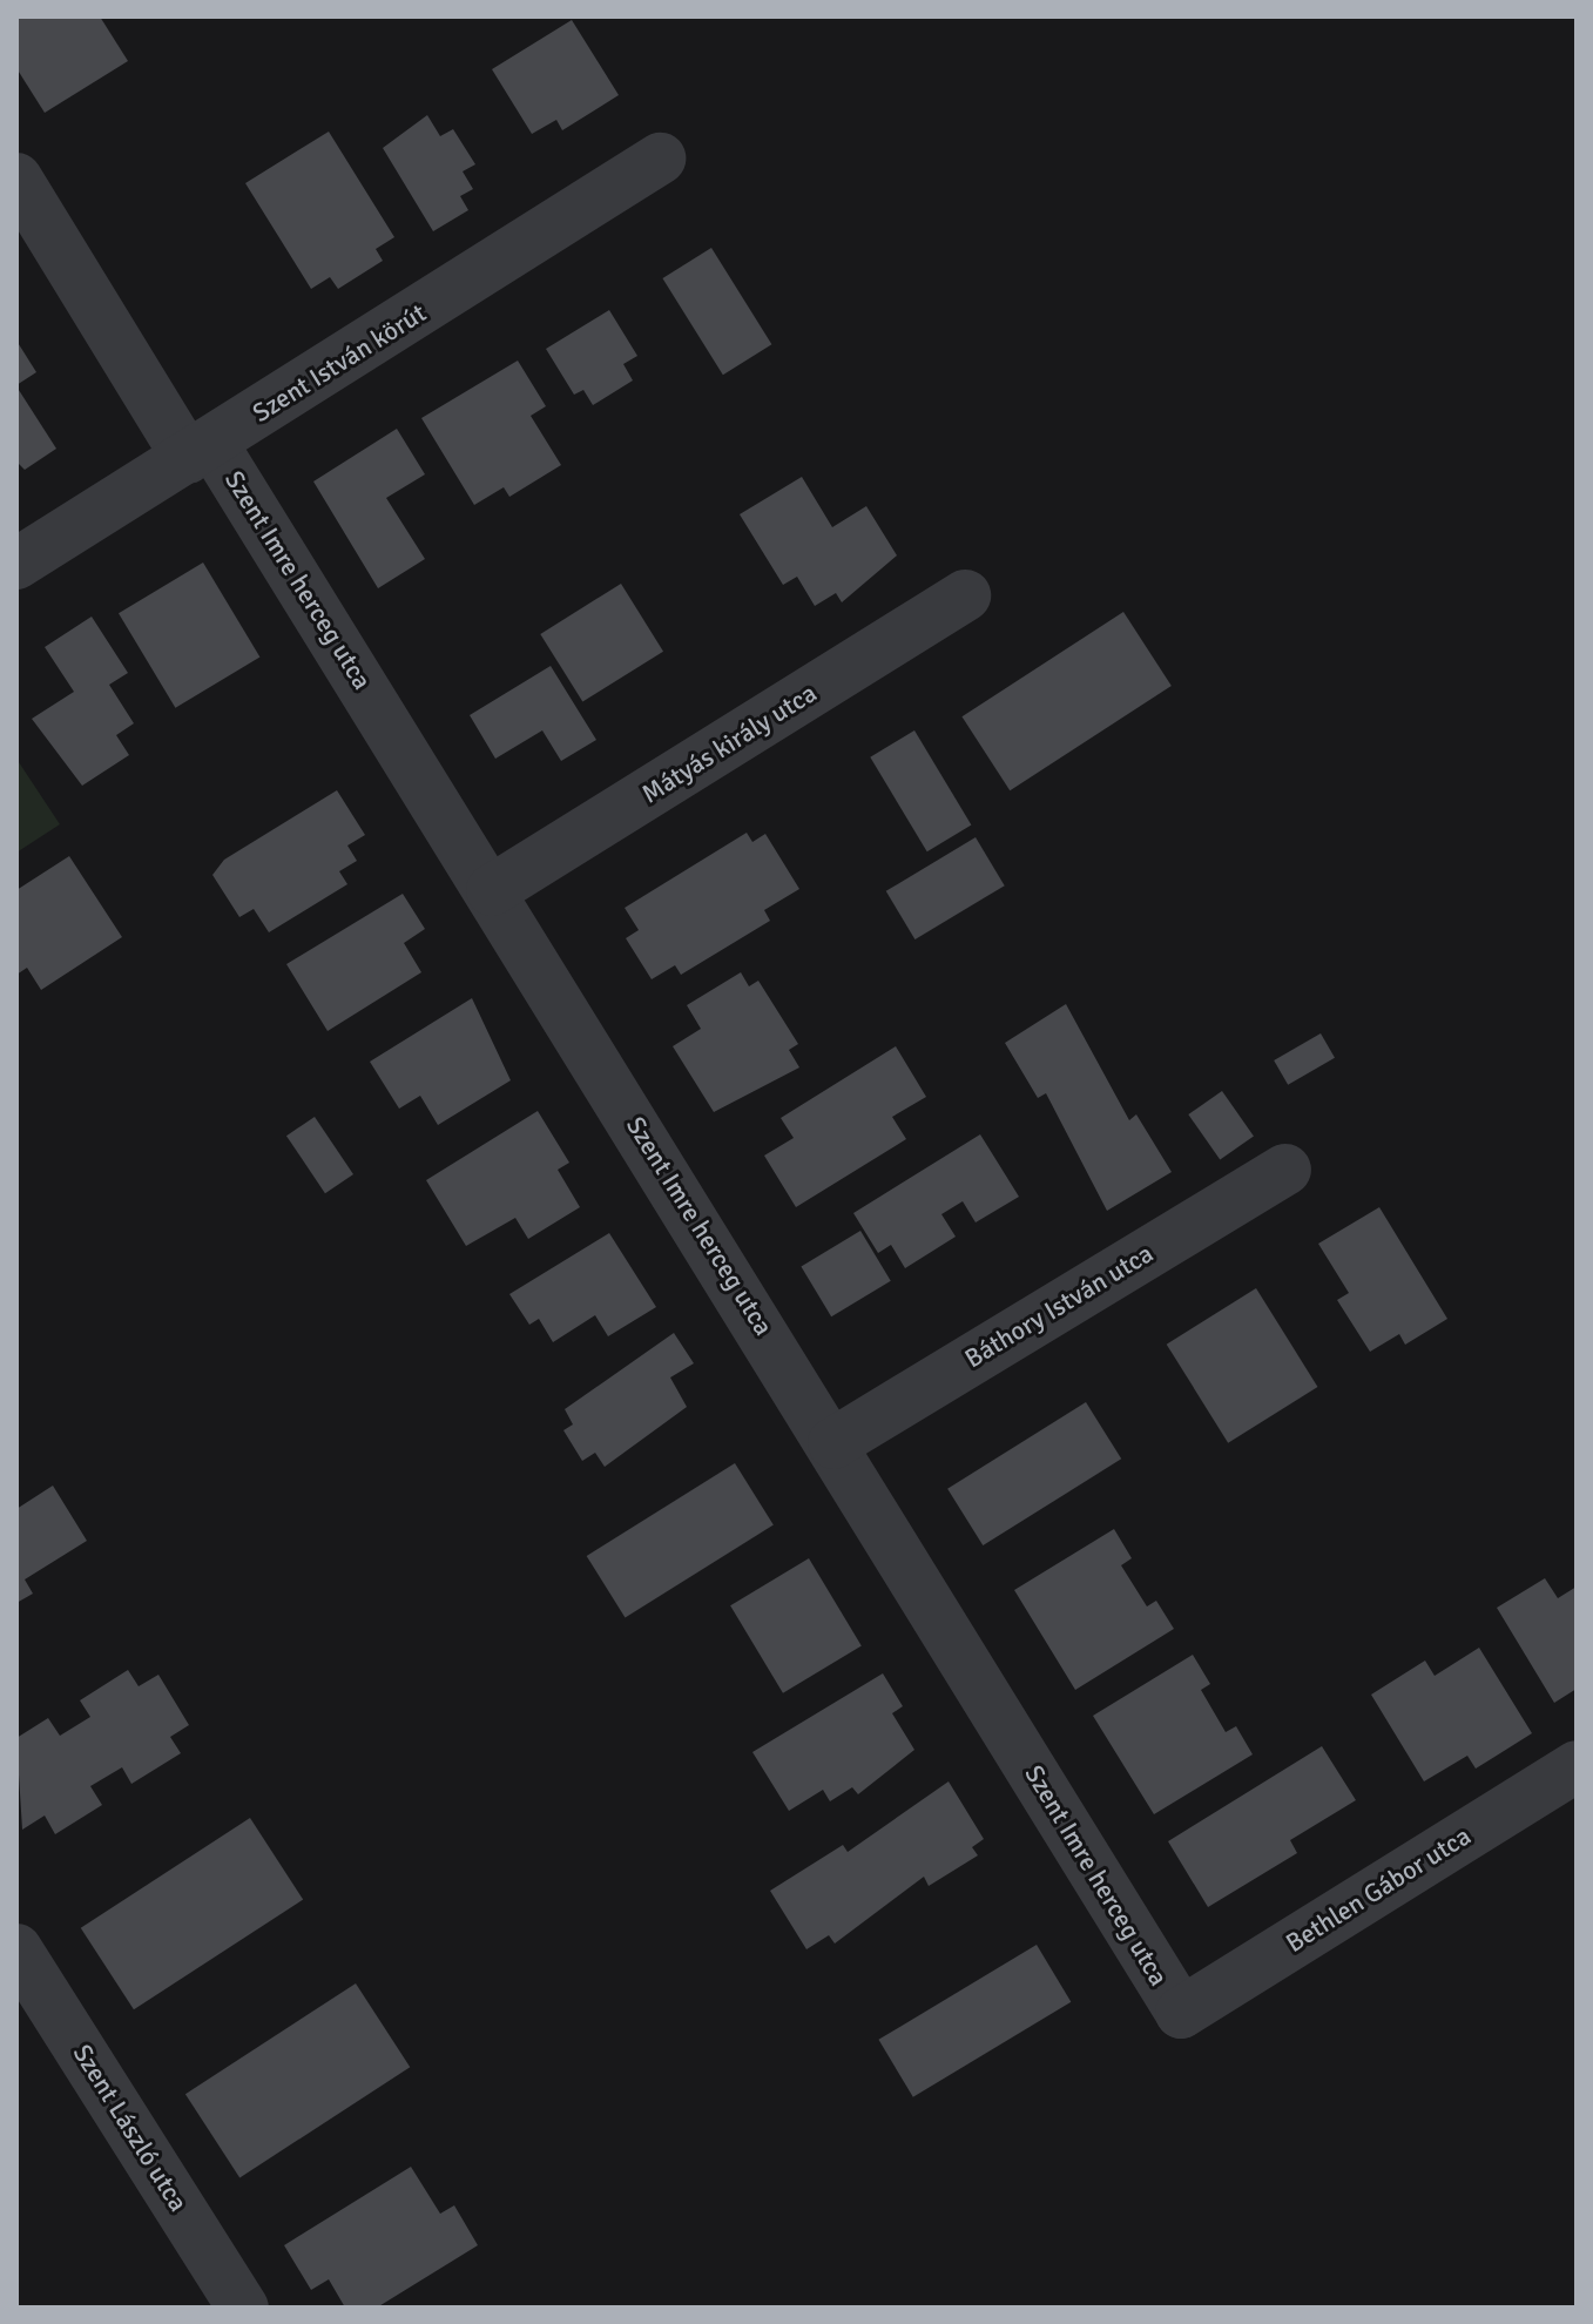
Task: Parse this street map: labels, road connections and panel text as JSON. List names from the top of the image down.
{
  "streets": {
    "street": [
      "Szent István körút",
      "Szent Imre herceg utca",
      "Mátyás király utca",
      "Báthory István utca",
      "Bethlen Gábor utca",
      "Szent László utca"
    ]
  },
  "crossings": [
    ["Szent István körút", "Szent Imre herceg utca"],
    ["Szent Imre herceg utca", "Mátyás király utca"],
    ["Szent Imre herceg utca", "Báthory István utca"],
    ["Szent Imre herceg utca", "Bethlen Gábor utca"]
  ]
}
